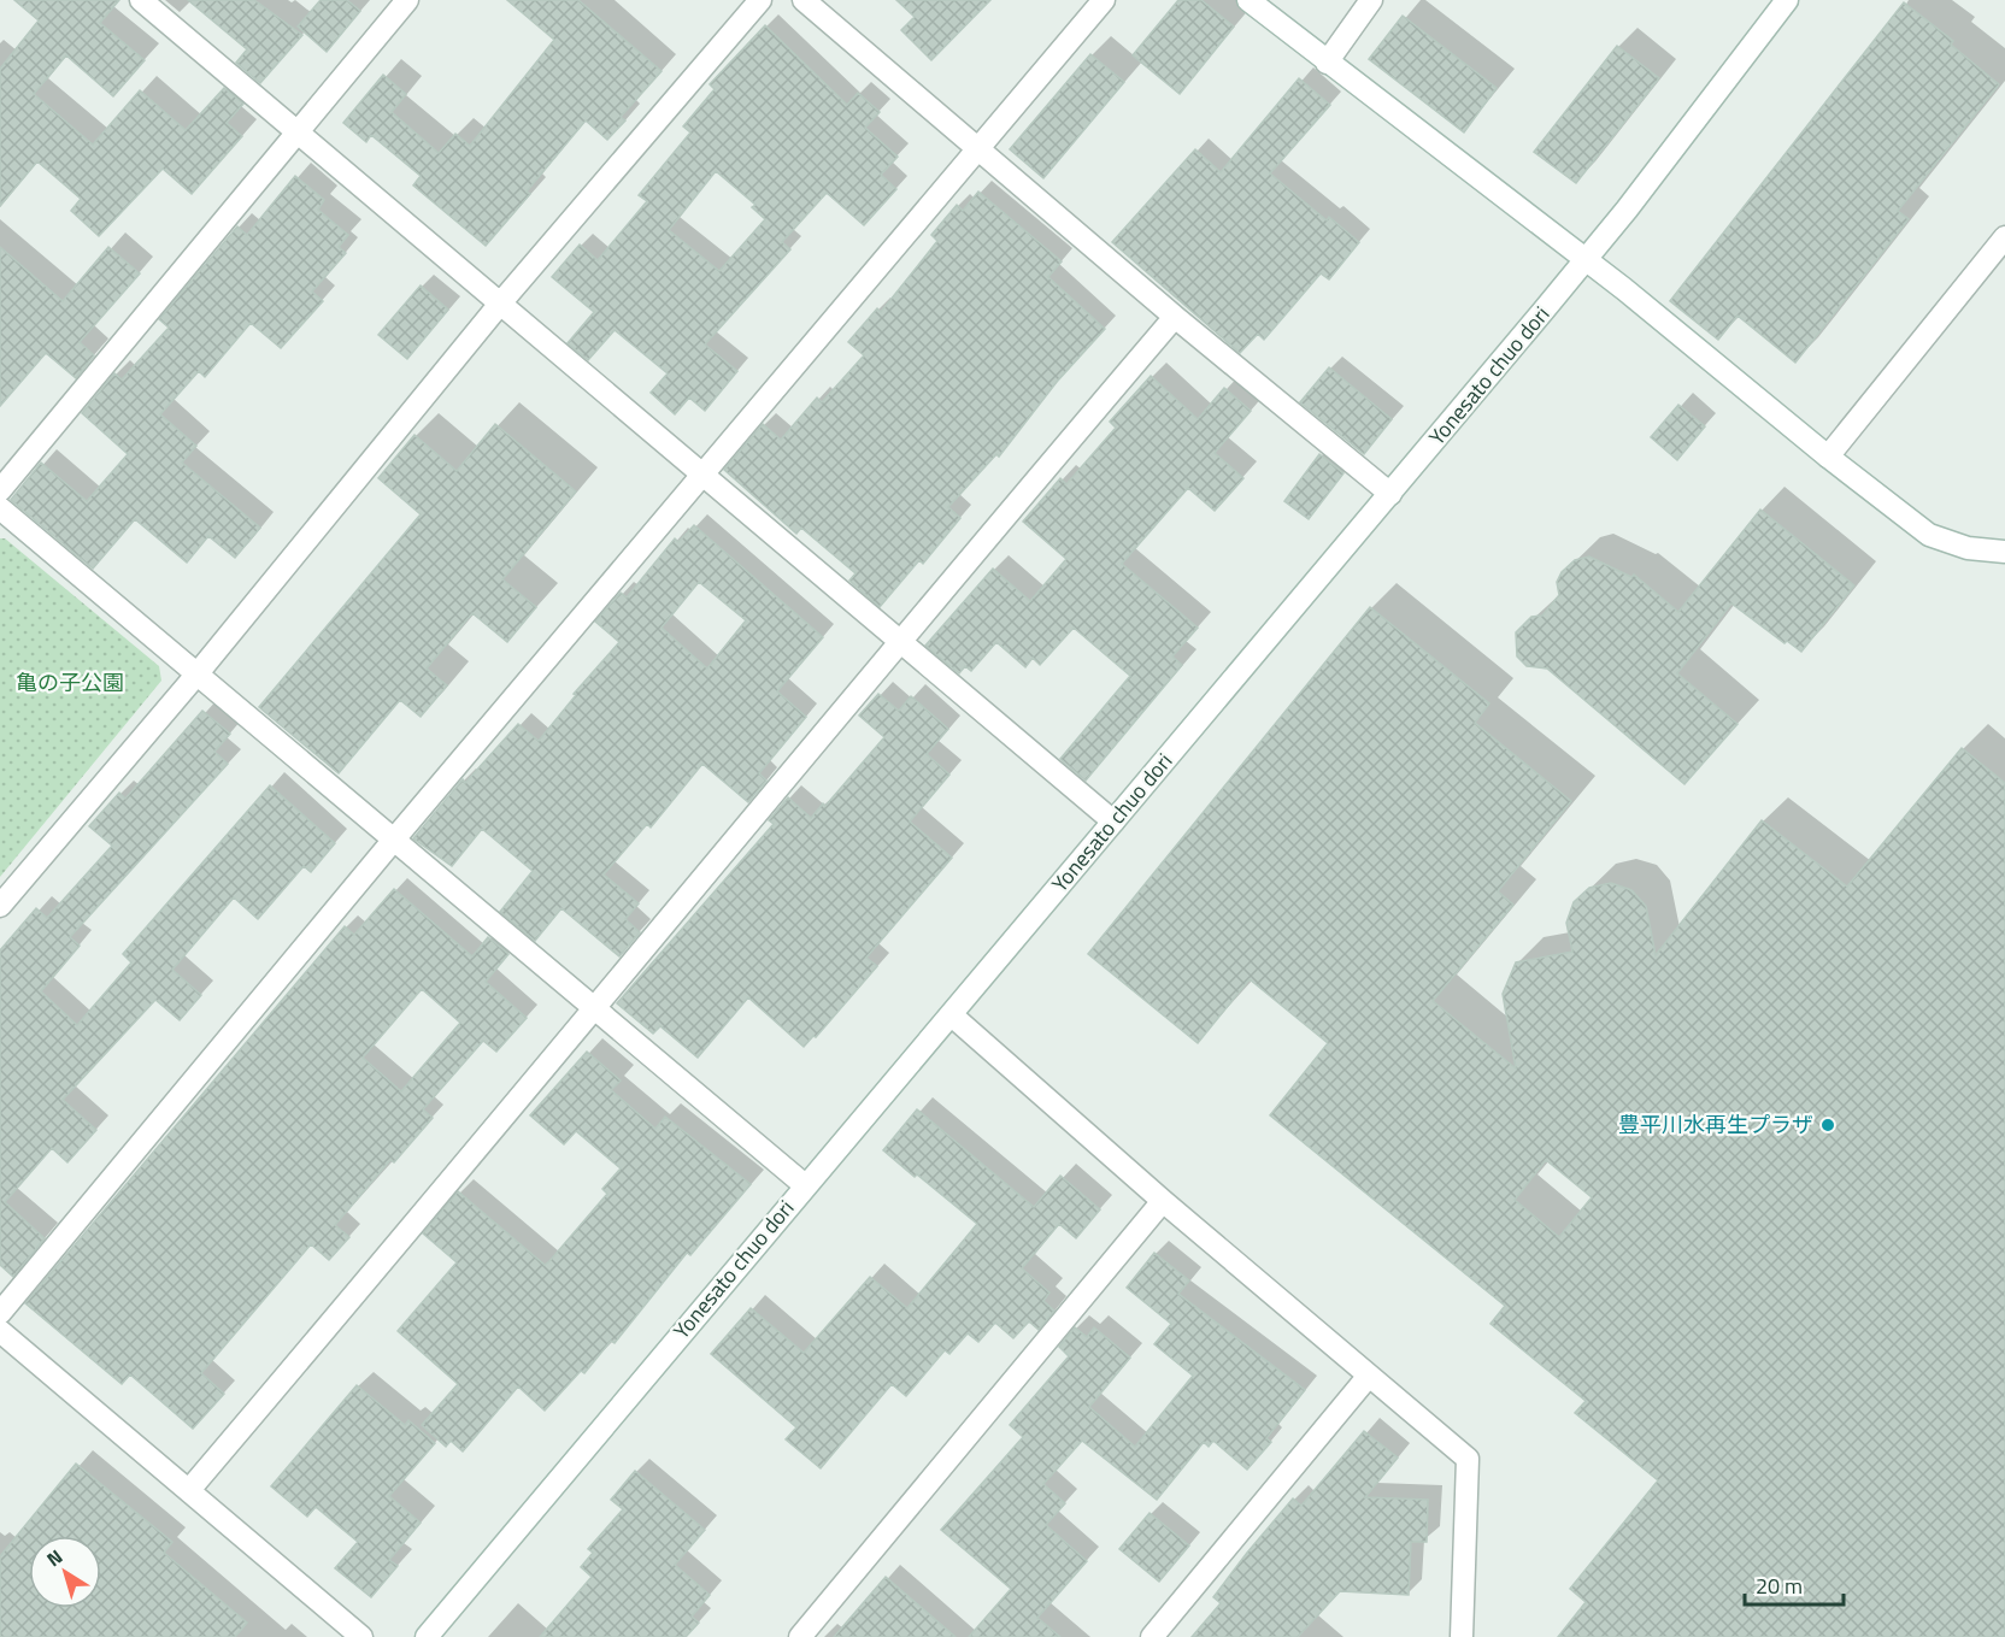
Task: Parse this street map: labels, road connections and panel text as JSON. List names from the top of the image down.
{
  "streets": {
    "street": ["Yonesato chuo dori"]
  },
  "parks": ["亀の子公園"],
  "places": ["豊平川水再生プラザ"],
  "scale_bar": "20 m",
  "north": "top left"
}
